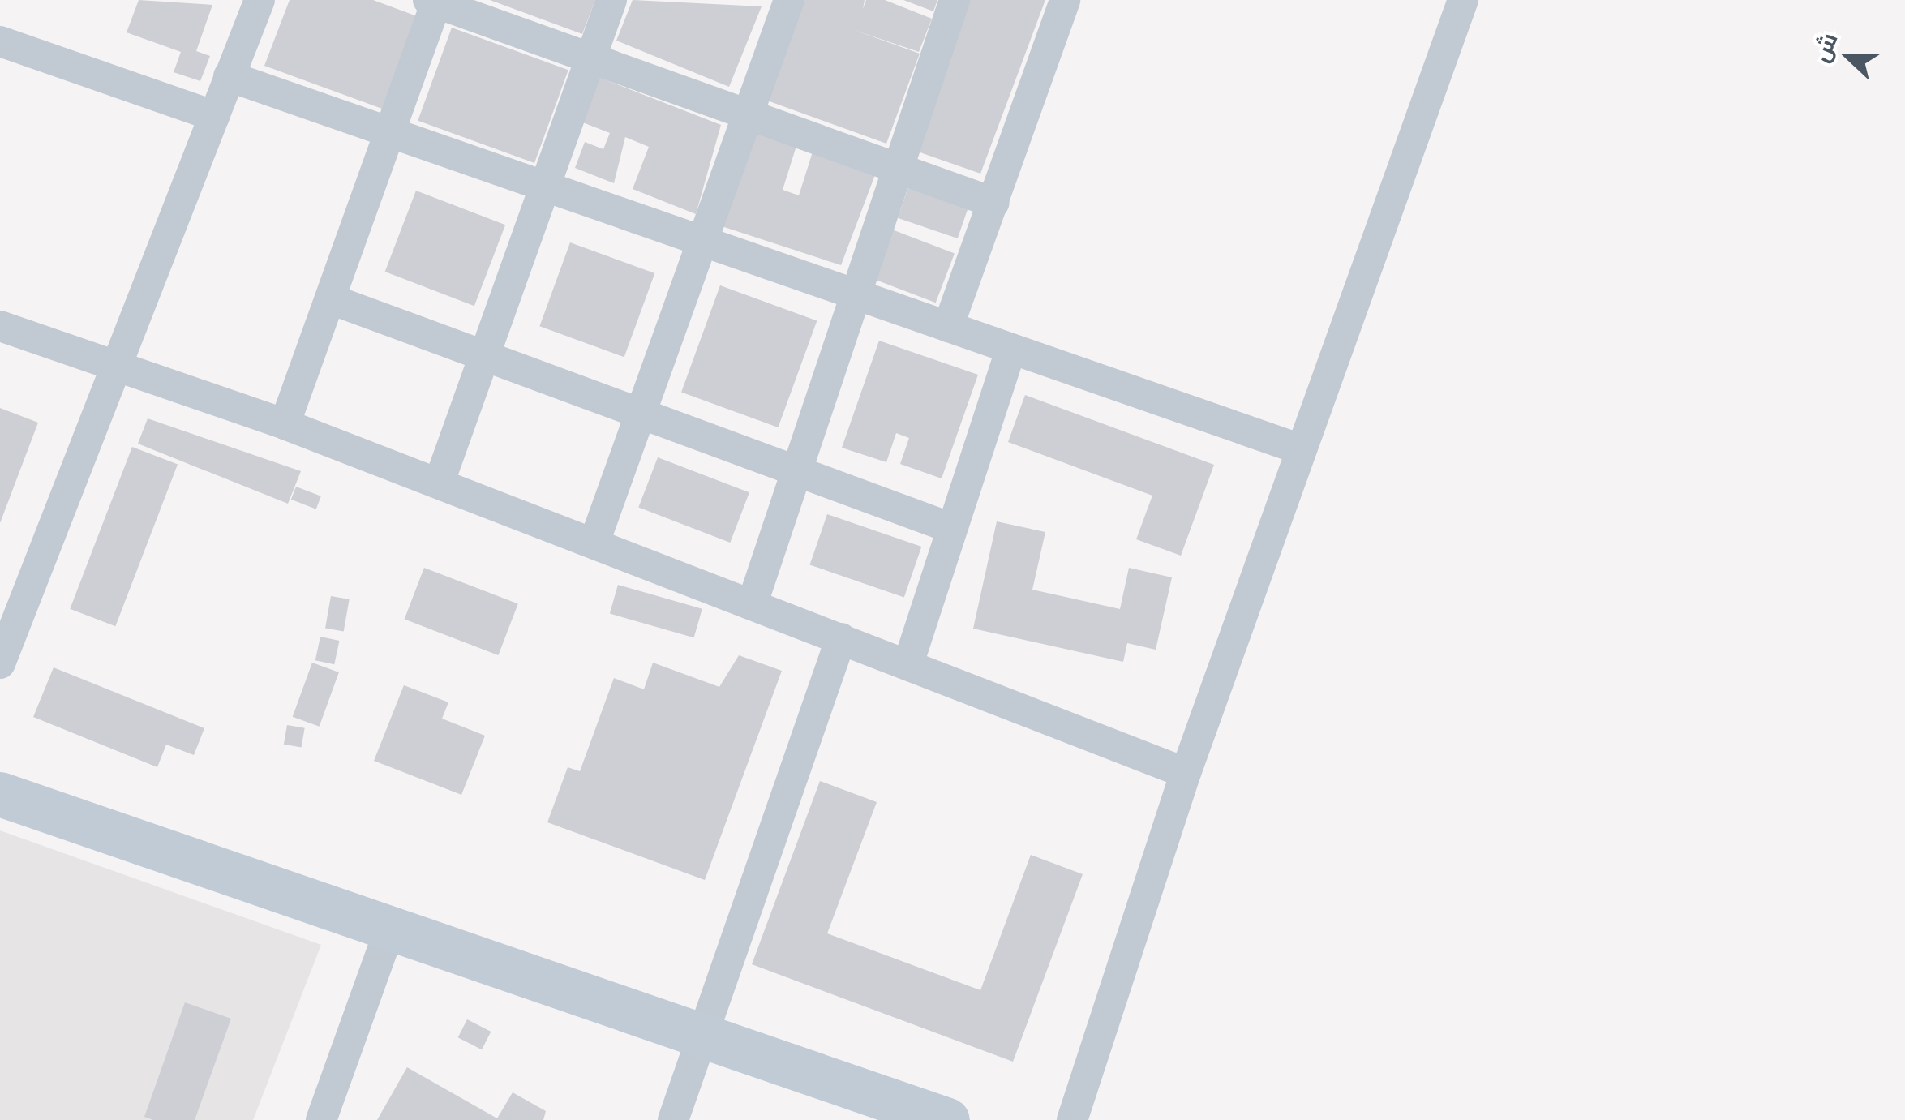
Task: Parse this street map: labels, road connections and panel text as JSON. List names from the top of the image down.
{
  "north": "left"
}
